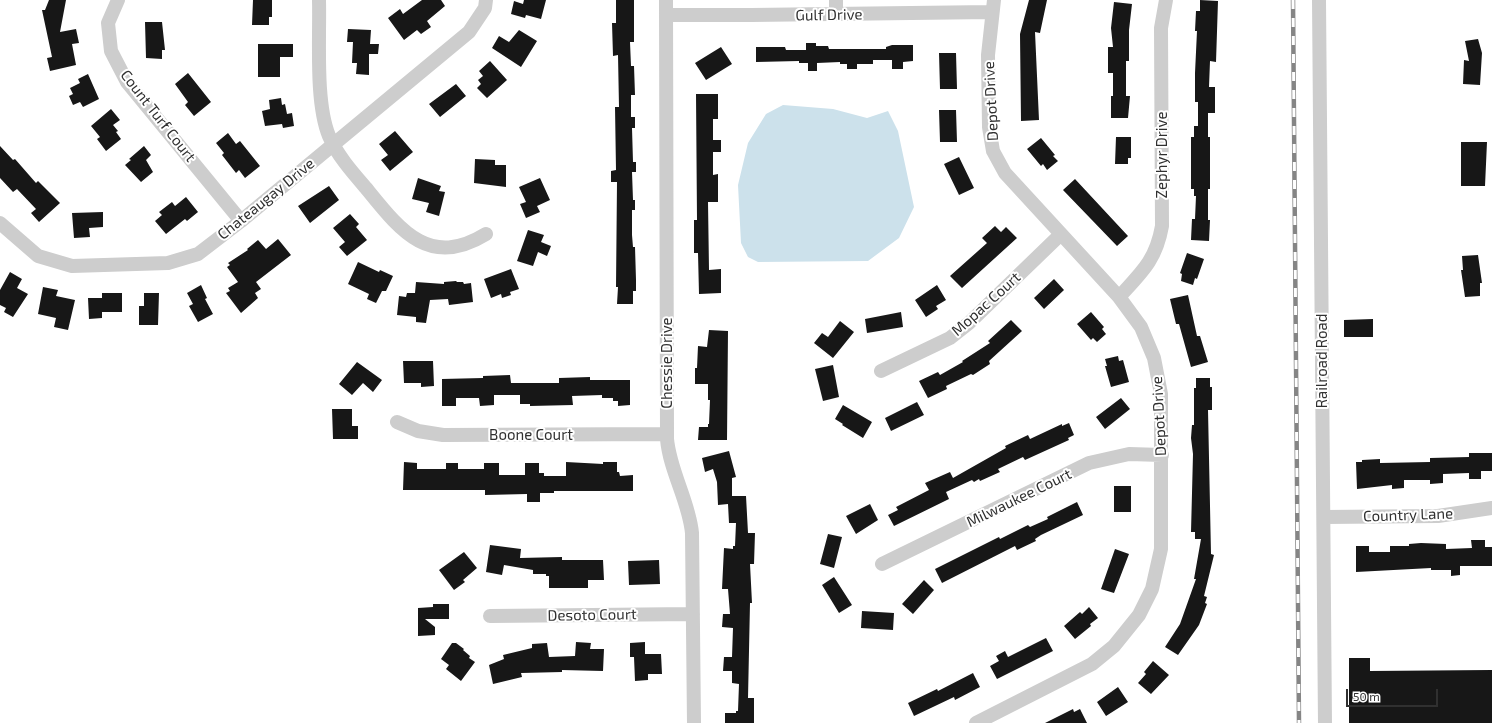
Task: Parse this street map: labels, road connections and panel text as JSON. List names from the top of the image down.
{
  "streets": {
    "street": [
      "Gulf Drive",
      "Depot Drive",
      "Count Turf Court",
      "Zephyr Drive",
      "Chateaugay Drive",
      "Mopac Court",
      "Railroad Road",
      "Chessie Drive",
      "Boone Court",
      "Milwaukee Court",
      "Country Lane",
      "Desoto Court"
    ]
  },
  "crossings": [
    ["Gulf Drive", "Depot Drive"],
    ["Gulf Drive", "Chessie Drive"],
    ["Depot Drive", "Zephyr Drive"],
    ["Depot Drive", "Mopac Court"],
    ["Depot Drive", "Milwaukee Court"],
    ["Count Turf Court", "Chateaugay Drive"],
    ["Railroad Road", "Country Lane"],
    ["Chessie Drive", "Boone Court"],
    ["Chessie Drive", "Desoto Court"]
  ],
  "scale_bar": "50 m"
}
